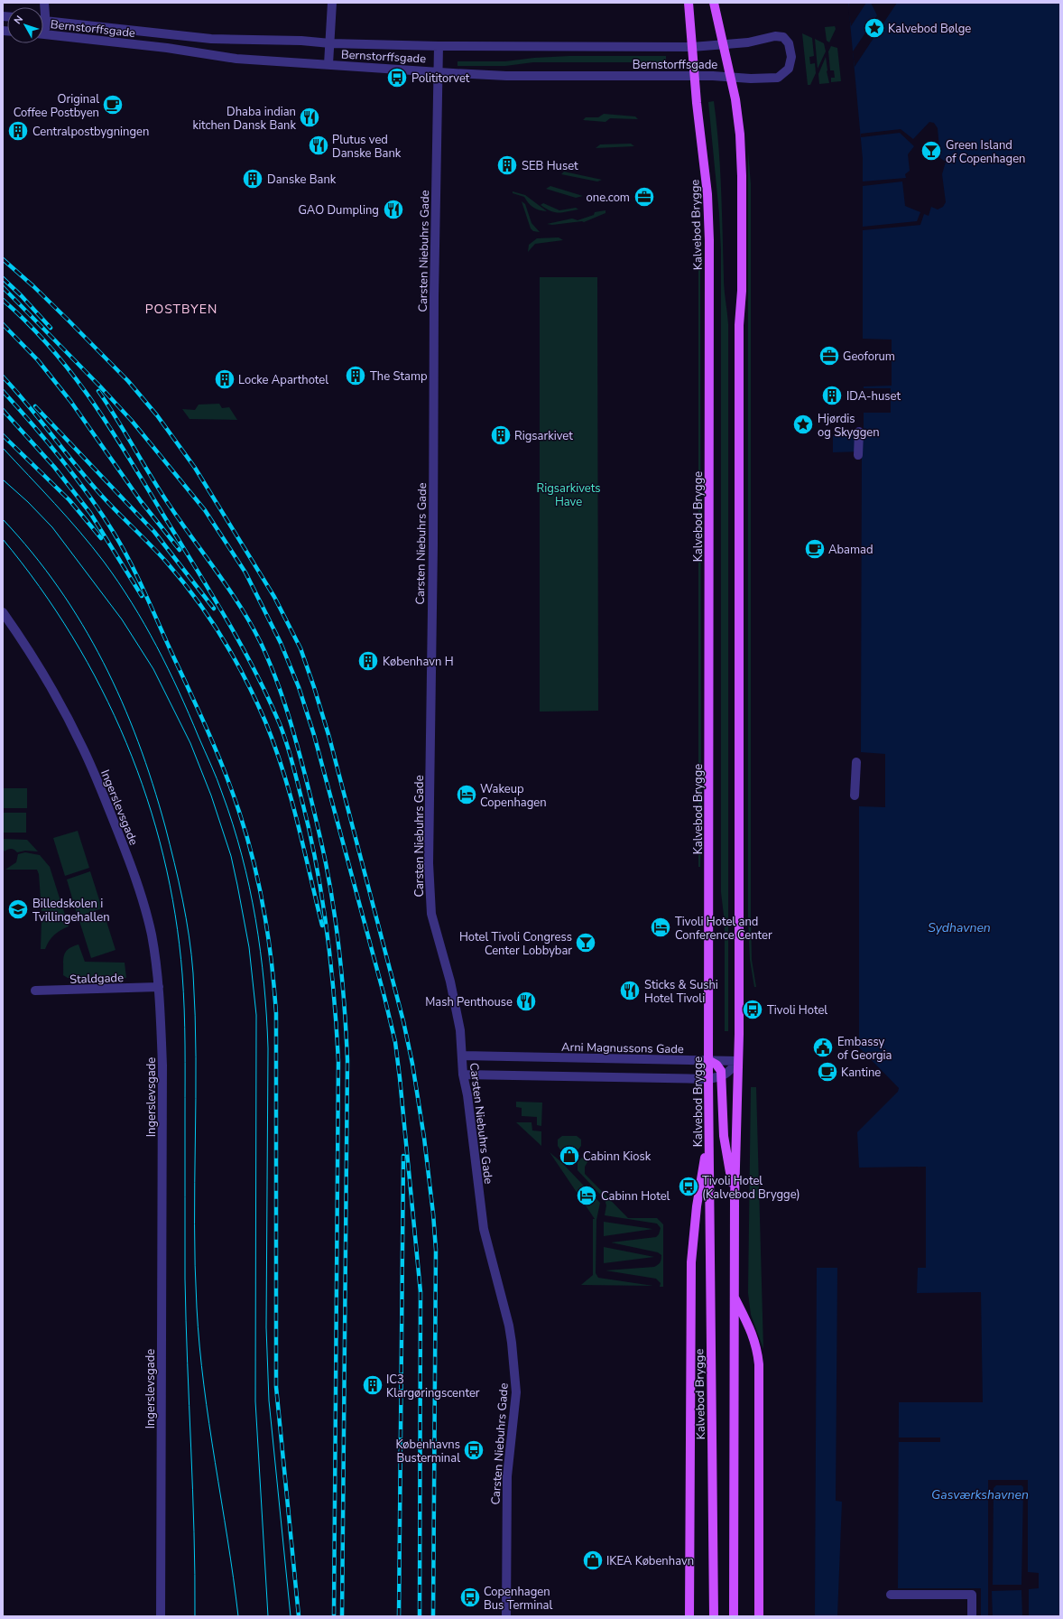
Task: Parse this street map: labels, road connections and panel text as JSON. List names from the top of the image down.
{
  "streets": {
    "main road": ["Kalvebod Brygge"],
    "street": [
      "Bernstorffsgade",
      "Carsten Niebuhrs Gade",
      "Ingerslevsgade",
      "Staldgade",
      "Arni Magnussons Gade"
    ]
  },
  "crossings": [
    ["Bernstorffsgade", "Kalvebod Brygge"],
    ["Bernstorffsgade", "Carsten Niebuhrs Gade"],
    ["Kalvebod Brygge", "Arni Magnussons Gade"],
    ["Carsten Niebuhrs Gade", "Arni Magnussons Gade"],
    ["Ingerslevsgade", "Staldgade"]
  ],
  "districts": ["POSTBYEN"],
  "water": ["Sydhavnen", "Gasværkshavnen"],
  "parks": ["Rigsarkivets Have"],
  "places": {
    "place": ["Kalvebod Bølge", "Hjørdis og Skyggen"],
    "bus stop": [
      "Polititorvet",
      "Tivoli Hotel",
      "Tivoli Hotel (Kalvebod Brygge)",
      "Københavns Busterminal",
      "Copenhagen Bus Terminal"
    ],
    "cafe": ["Original Coffee Postbyen", "Abamad", "Kantine"],
    "restaurant": [
      "Dhaba indian kitchen Dansk Bank",
      "Plutus ved Danske Bank",
      "GAO Dumpling",
      "Sticks & Sushi Hotel Tivoli",
      "Mash Penthouse"
    ],
    "building": [
      "Centralpostbygningen",
      "SEB Huset",
      "Danske Bank",
      "The Stamp",
      "Locke Aparthotel",
      "IDA-huset",
      "Rigsarkivet",
      "København H",
      "IC3 Klargøringscenter"
    ],
    "bar": ["Green Island of Copenhagen", "Hotel Tivoli Congress Center Lobbybar"],
    "office": ["one.com", "Geoforum"],
    "hotel": ["Wakeup Copenhagen", "Tivoli Hotel and Conference Center", "Cabinn Hotel"],
    "school or university": ["Billedskolen i Tvillingehallen"],
    "public building": ["Embassy of Georgia"],
    "shop": ["Cabinn Kiosk", "IKEA København"]
  },
  "north": "top left"
}
